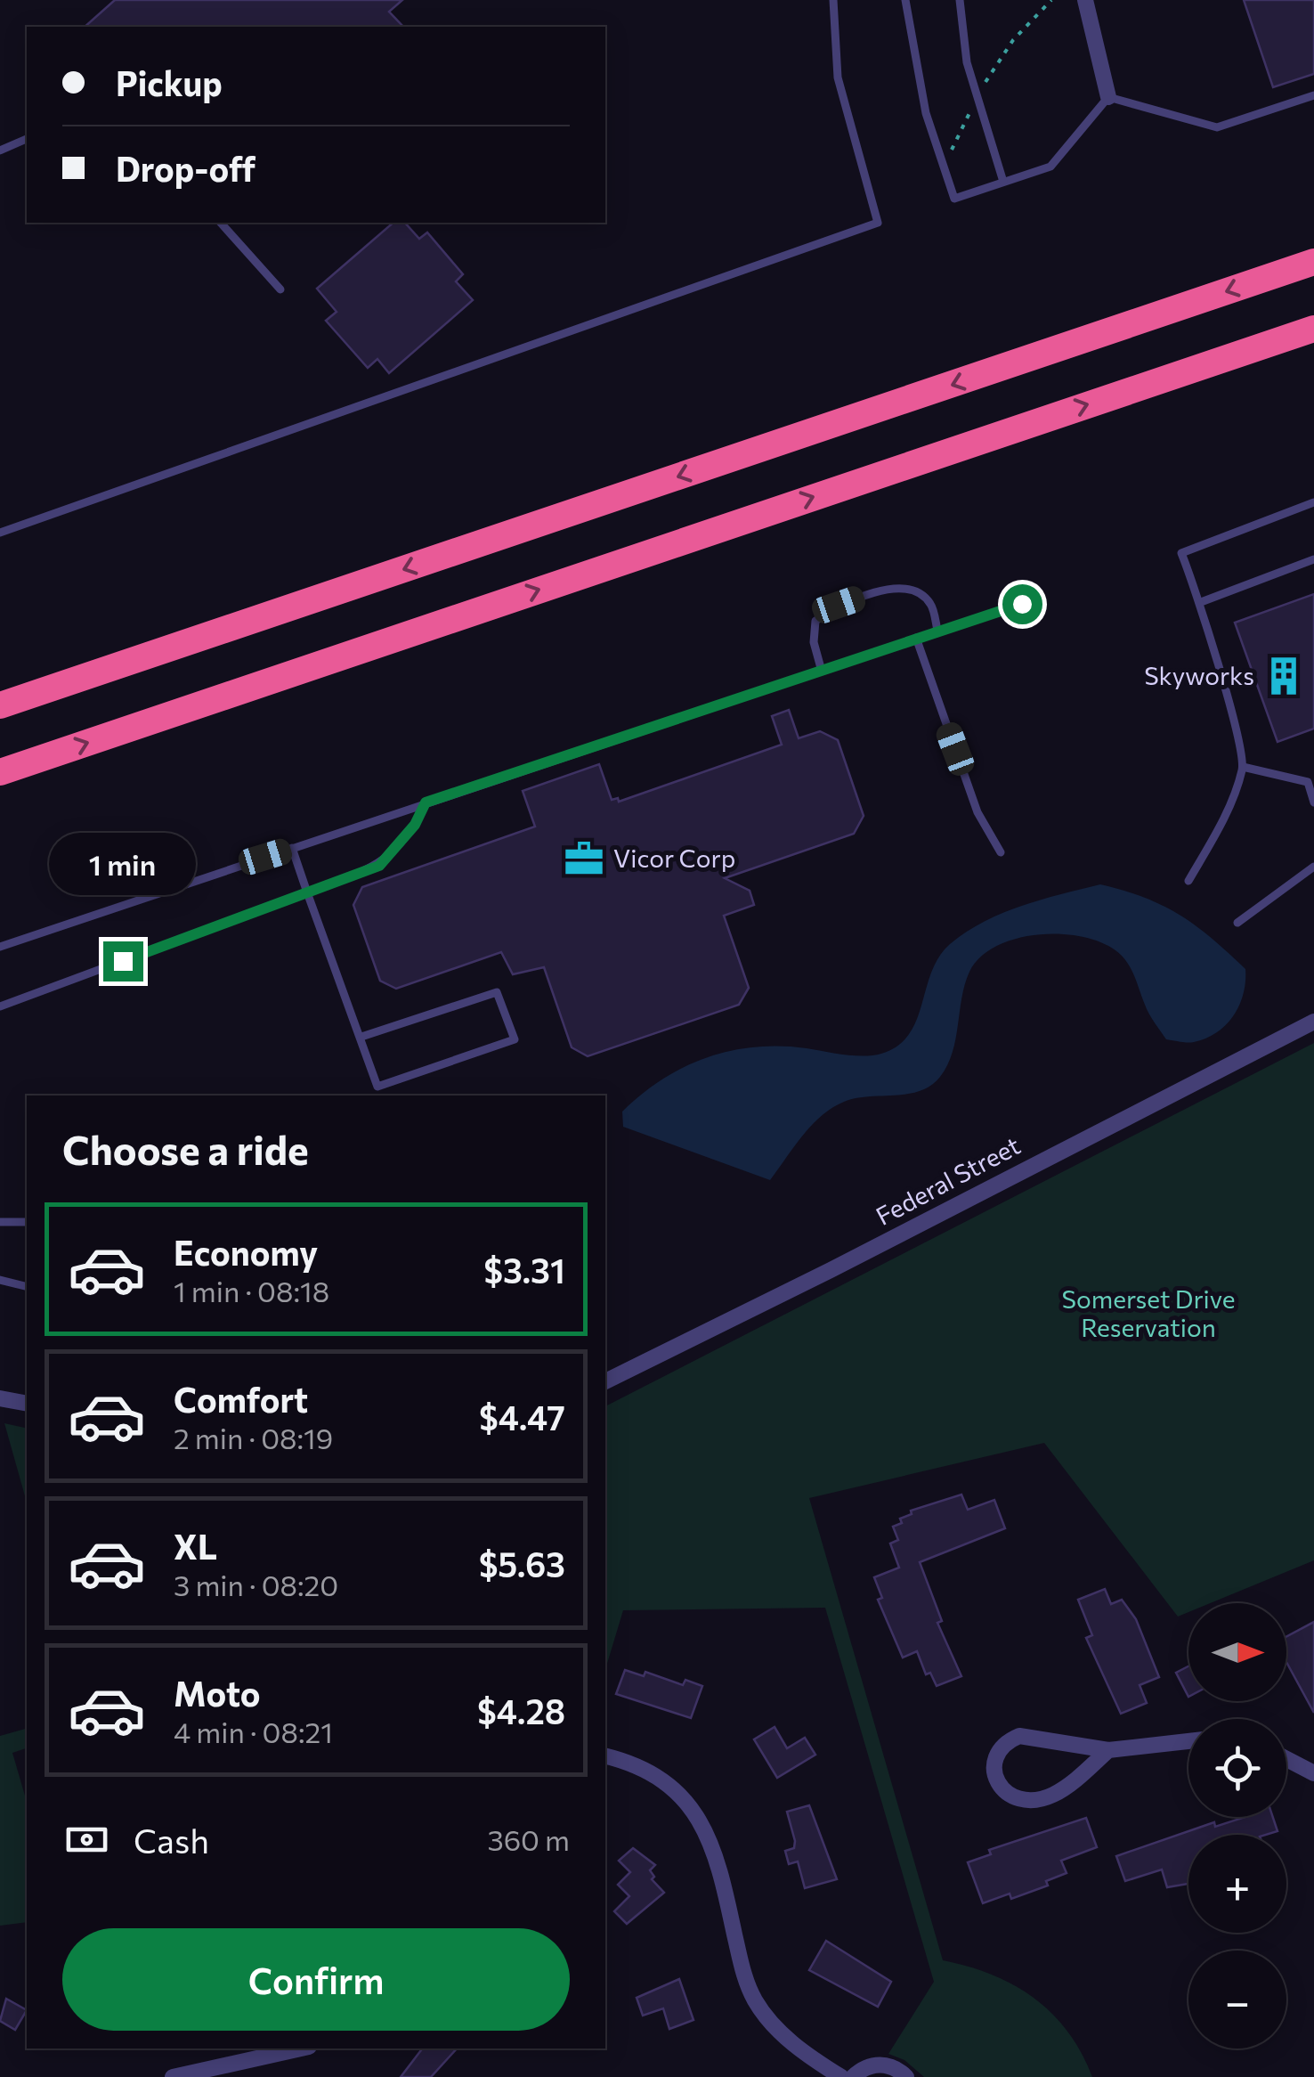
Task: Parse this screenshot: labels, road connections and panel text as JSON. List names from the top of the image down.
{
  "streets": {
    "street": ["Federal Street"]
  },
  "parks": ["Somerset Drive Reservation"],
  "places": {
    "building": ["Skyworks"],
    "office": ["Vicor Corp"]
  },
  "north": "right",
  "page": {
    "banner": ["Pickup", "Drop-off"],
    "bubble": "1 min",
    "heading": "Choose a ride",
    "list": [
      {
        "name": "Economy",
        "note": "1 min · 08:18",
        "value": "$3.31"
      },
      {
        "name": "Comfort",
        "note": "2 min · 08:19",
        "value": "$4.47"
      },
      {
        "name": "XL",
        "note": "3 min · 08:20",
        "value": "$5.63"
      },
      {
        "name": "Moto",
        "note": "4 min · 08:21",
        "value": "$4.28"
      }
    ],
    "map_buttons": ["+", "−"],
    "pay": ["Cash", "360 m"],
    "buttons": "Confirm"
  }
}
